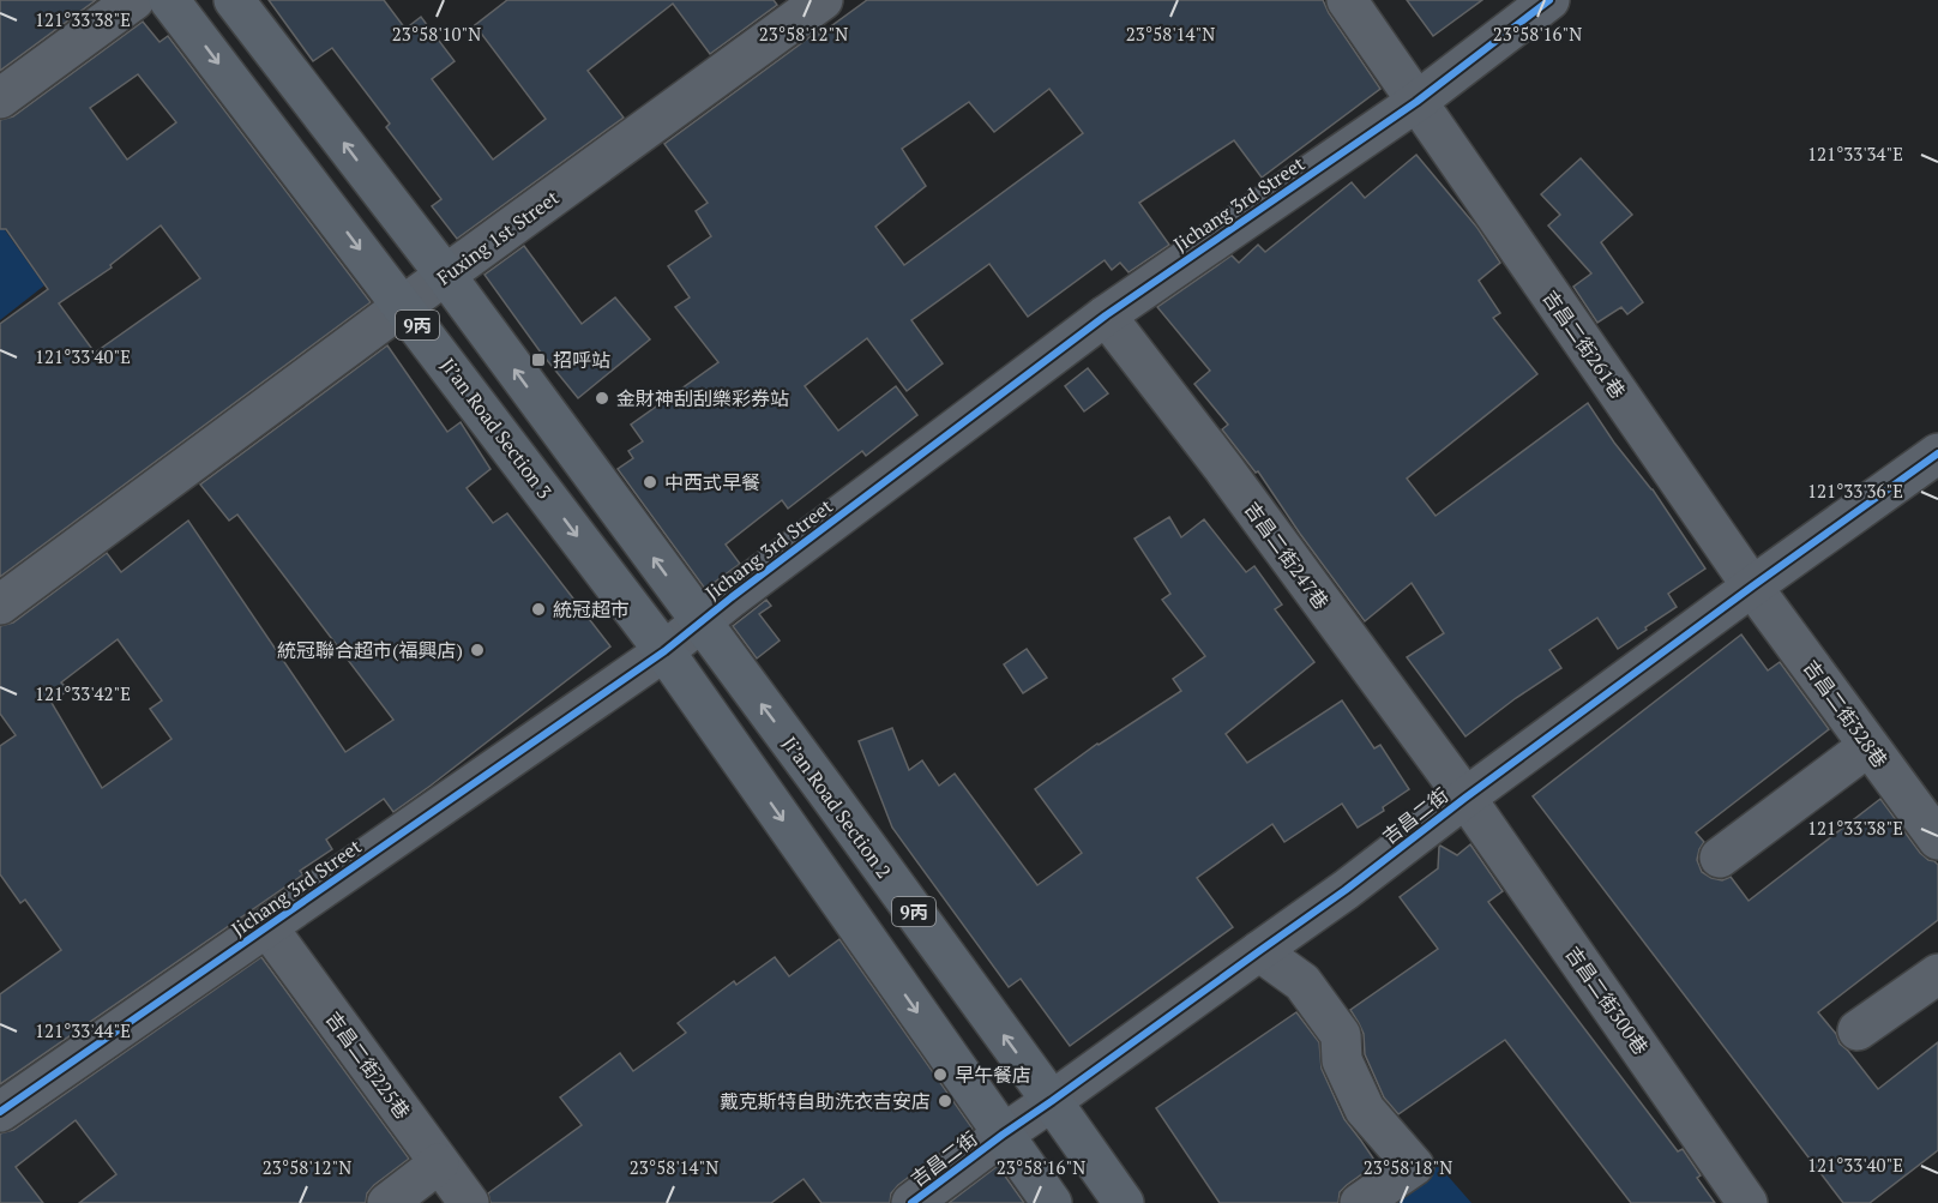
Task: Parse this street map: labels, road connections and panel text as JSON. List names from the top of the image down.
{
  "streets": {
    "main road": ["9丙", "Ji’an Road Section 3", "Ji’an Road Section 2"],
    "street": [
      "Jichang 3rd Street",
      "Fuxing 1st Street",
      "吉昌二街261巷",
      "吉昌二街247巷",
      "吉昌二街328巷",
      "吉昌二街",
      "吉昌二街300巷",
      "吉昌二街225巷"
    ]
  },
  "crossings": [
    ["Jichang 3rd Street", "9丙"],
    ["Jichang 3rd Street", "吉昌二街261巷"],
    ["Jichang 3rd Street", "Ji’an Road Section 3"],
    ["Jichang 3rd Street", "吉昌二街247巷"],
    ["Jichang 3rd Street", "Ji’an Road Section 2"],
    ["Jichang 3rd Street", "吉昌二街225巷"],
    ["Fuxing 1st Street", "9丙"],
    ["Fuxing 1st Street", "Ji’an Road Section 3"],
    ["9丙", "Ji’an Road Section 3"],
    ["9丙", "Ji’an Road Section 2"],
    ["9丙", "吉昌二街"],
    ["吉昌二街261巷", "吉昌二街328巷"],
    ["吉昌二街261巷", "吉昌二街"],
    ["吉昌二街247巷", "吉昌二街"],
    ["吉昌二街247巷", "吉昌二街300巷"],
    ["吉昌二街328巷", "吉昌二街"],
    ["Ji’an Road Section 2", "吉昌二街"],
    ["吉昌二街", "吉昌二街300巷"]
  ],
  "places": {
    "transit": ["招呼站"],
    "other": [
      "金財神刮刮樂彩券站",
      "中西式早餐",
      "統冠超市",
      "統冠聯合超市(福興店)",
      "早午餐店",
      "戴克斯特自助洗衣吉安店"
    ]
  },
  "coordinates": [
    "121°33'38\"E",
    "23°58'10\"N",
    "23°58'12\"N",
    "23°58'14\"N",
    "23°58'16\"N",
    "121°33'34\"E",
    "121°33'40\"E",
    "121°33'36\"E",
    "121°33'42\"E",
    "121°33'44\"E",
    "23°58'18\"N"
  ]
}
